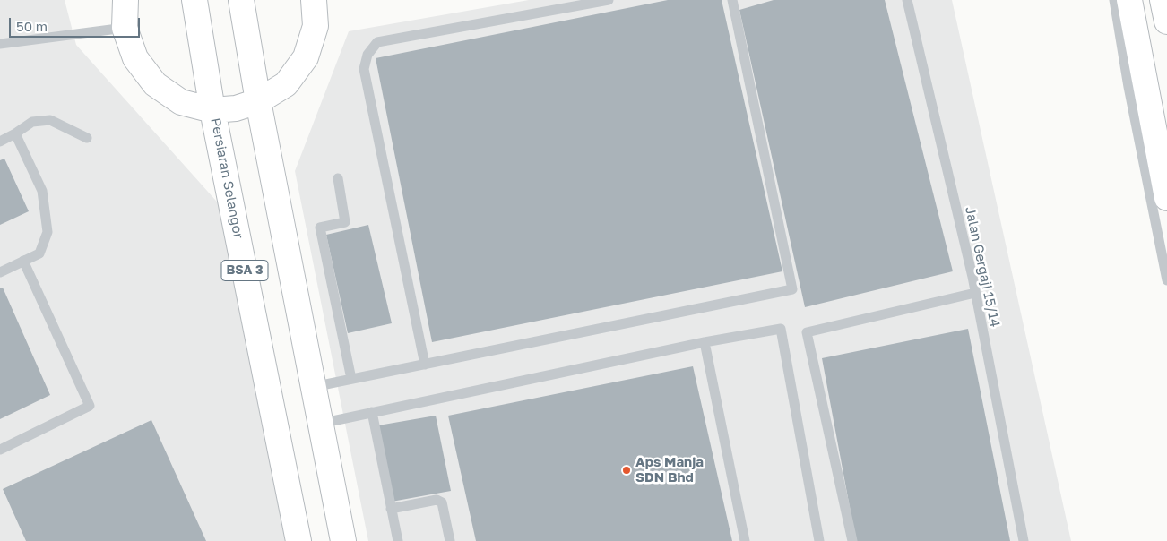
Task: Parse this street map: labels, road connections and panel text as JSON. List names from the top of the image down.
{
  "streets": {
    "main road": ["Persiaran Selangor", "BSA 3"],
    "lane": ["Jalan Gergaji 15/14"]
  },
  "places": ["Aps Manja SDN Bhd"],
  "scale_bar": "50 m"
}
